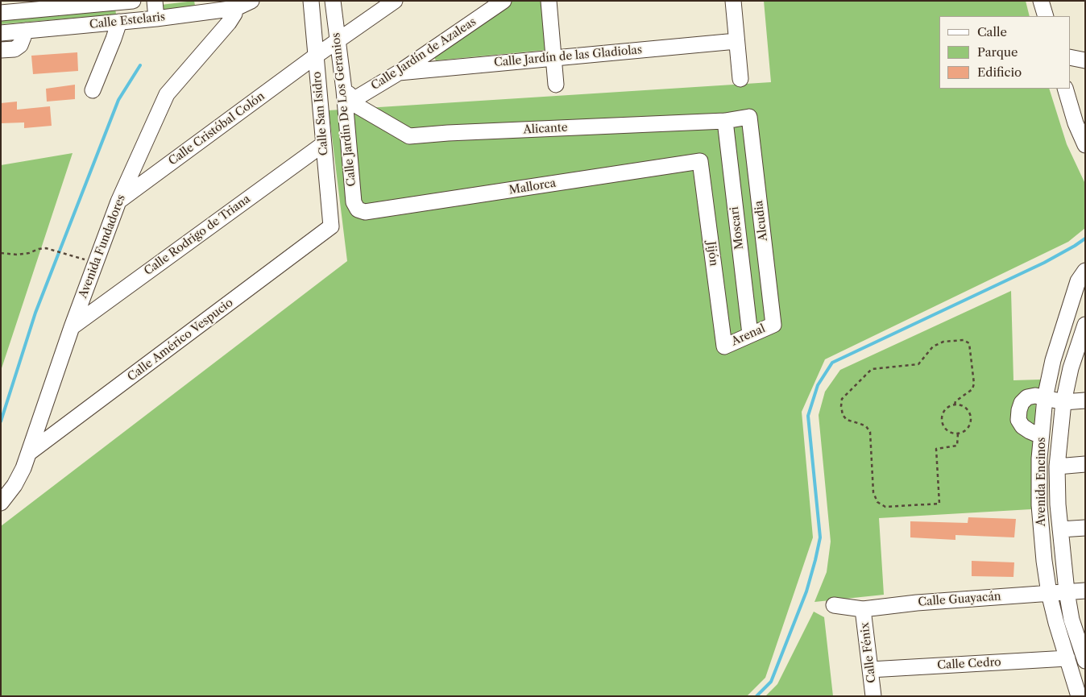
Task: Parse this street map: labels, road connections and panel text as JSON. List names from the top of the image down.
{
  "streets": {
    "street": [
      "Calle Estelaris",
      "Calle Jardín de Azaleas",
      "Calle Jardín de las Gladiolas",
      "Calle Jardín De Los Geranios",
      "Calle San Isidro",
      "Calle Cristóbal Colón",
      "Alicante",
      "Mallorca",
      "Alcudia",
      "Moscari",
      "Calle Rodrigo de Triana",
      "Avenida Fundadores",
      "Jijón",
      "Arenal",
      "Calle Américo Vespucio",
      "Avenida Encinos",
      "Calle Guayacán",
      "Calle Fénix",
      "Calle Cedro"
    ]
  },
  "crossings": [
    ["Calle Estelaris", "Avenida Fundadores"],
    ["Calle Jardín de Azaleas", "Calle Jardín de las Gladiolas"],
    ["Calle Jardín de Azaleas", "Calle Jardín De Los Geranios"],
    ["Calle Jardín de Azaleas", "Alicante"],
    ["Calle Jardín De Los Geranios", "Calle Cristóbal Colón"],
    ["Calle Jardín De Los Geranios", "Alicante"],
    ["Calle Jardín De Los Geranios", "Mallorca"],
    ["Calle San Isidro", "Calle Cristóbal Colón"],
    ["Calle San Isidro", "Calle Rodrigo de Triana"],
    ["Calle San Isidro", "Calle Américo Vespucio"],
    ["Calle Cristóbal Colón", "Avenida Fundadores"],
    ["Alicante", "Alcudia"],
    ["Alicante", "Moscari"],
    ["Mallorca", "Jijón"],
    ["Alcudia", "Arenal"],
    ["Moscari", "Arenal"],
    ["Calle Rodrigo de Triana", "Avenida Fundadores"],
    ["Avenida Fundadores", "Calle Américo Vespucio"],
    ["Jijón", "Arenal"],
    ["Avenida Encinos", "Calle Guayacán"],
    ["Avenida Encinos", "Calle Cedro"],
    ["Calle Guayacán", "Calle Fénix"],
    ["Calle Fénix", "Calle Cedro"]
  ],
  "legend": ["Calle", "Parque", "Edificio"]
}
